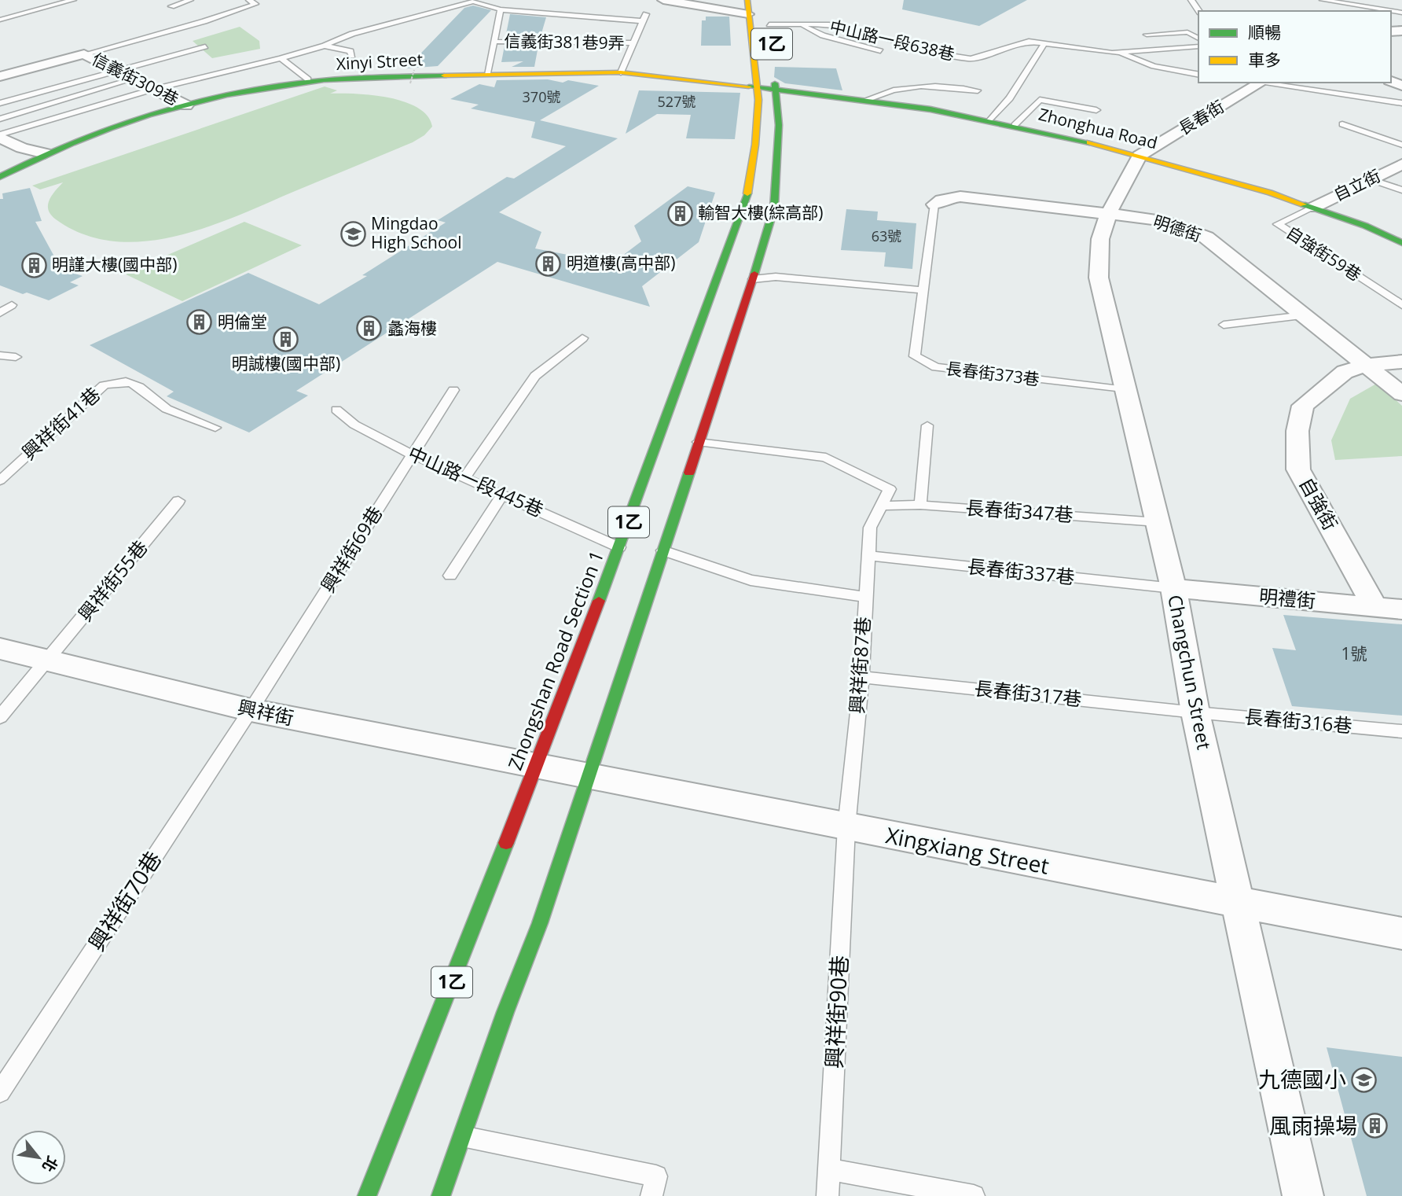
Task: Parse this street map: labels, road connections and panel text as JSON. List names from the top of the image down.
{
  "streets": {
    "main road": [
      "1乙",
      "Xinyi Street",
      "Zhonghua Road",
      "Zhongshan Road Section 1"
    ],
    "street": [
      "信義街309巷",
      "長春街",
      "自立街",
      "明德街",
      "自強街",
      "明禮街",
      "Changchun Street",
      "興祥街",
      "Xingxiang Street"
    ],
    "lane": [
      "中山路一段638巷",
      "信義街381巷9弄",
      "自強街59巷",
      "長春街373巷",
      "興祥街41巷",
      "中山路一段445巷",
      "長春街347巷",
      "興祥街69巷",
      "長春街337巷",
      "興祥街55巷",
      "興祥街87巷",
      "長春街317巷",
      "長春街316巷",
      "興祥街70巷",
      "興祥街90巷"
    ]
  },
  "crossings": [
    ["中山路一段638巷", "1乙"],
    ["1乙", "Xinyi Street"],
    ["1乙", "Zhonghua Road"],
    ["1乙", "Xingxiang Street"],
    ["Xinyi Street", "信義街309巷"],
    ["Xinyi Street", "Zhonghua Road"],
    ["Xinyi Street", "Zhongshan Road Section 1"],
    ["長春街", "Zhonghua Road"],
    ["長春街", "Changchun Street"],
    ["Zhonghua Road", "自立街"],
    ["Zhonghua Road", "自強街59巷"],
    ["Zhonghua Road", "Changchun Street"],
    ["自立街", "自強街59巷"],
    ["明德街", "長春街373巷"],
    ["明德街", "自強街"],
    ["明德街", "Changchun Street"],
    ["長春街373巷", "Changchun Street"],
    ["中山路一段445巷", "興祥街69巷"],
    ["中山路一段445巷", "Zhongshan Road Section 1"],
    ["自強街", "明禮街"],
    ["長春街347巷", "興祥街87巷"],
    ["長春街347巷", "Changchun Street"],
    ["興祥街69巷", "興祥街"],
    ["興祥街69巷", "興祥街70巷"],
    ["長春街337巷", "明禮街"],
    ["長春街337巷", "興祥街87巷"],
    ["長春街337巷", "Changchun Street"],
    ["興祥街55巷", "興祥街"],
    ["明禮街", "Changchun Street"],
    ["Zhongshan Road Section 1", "興祥街"],
    ["Zhongshan Road Section 1", "Xingxiang Street"],
    ["興祥街87巷", "長春街317巷"],
    ["興祥街87巷", "Xingxiang Street"],
    ["興祥街87巷", "興祥街90巷"],
    ["Changchun Street", "長春街317巷"],
    ["Changchun Street", "長春街316巷"],
    ["Changchun Street", "Xingxiang Street"],
    ["長春街317巷", "長春街316巷"],
    ["興祥街", "Xingxiang Street"],
    ["興祥街", "興祥街70巷"],
    ["Xingxiang Street", "興祥街90巷"]
  ],
  "places": {
    "building": [
      "輸智大樓(綜高部)",
      "明道樓(高中部)",
      "明謹大樓(國中部)",
      "明倫堂",
      "蠡海樓",
      "明誠樓(國中部)",
      "風雨操場"
    ],
    "school or university": ["Mingdao High School", "九德國小"]
  },
  "house_numbers": [
    "370號",
    "527號",
    "63號",
    "1號"
  ],
  "legend": ["順暢", "車多"],
  "north": "bottom right"
}
